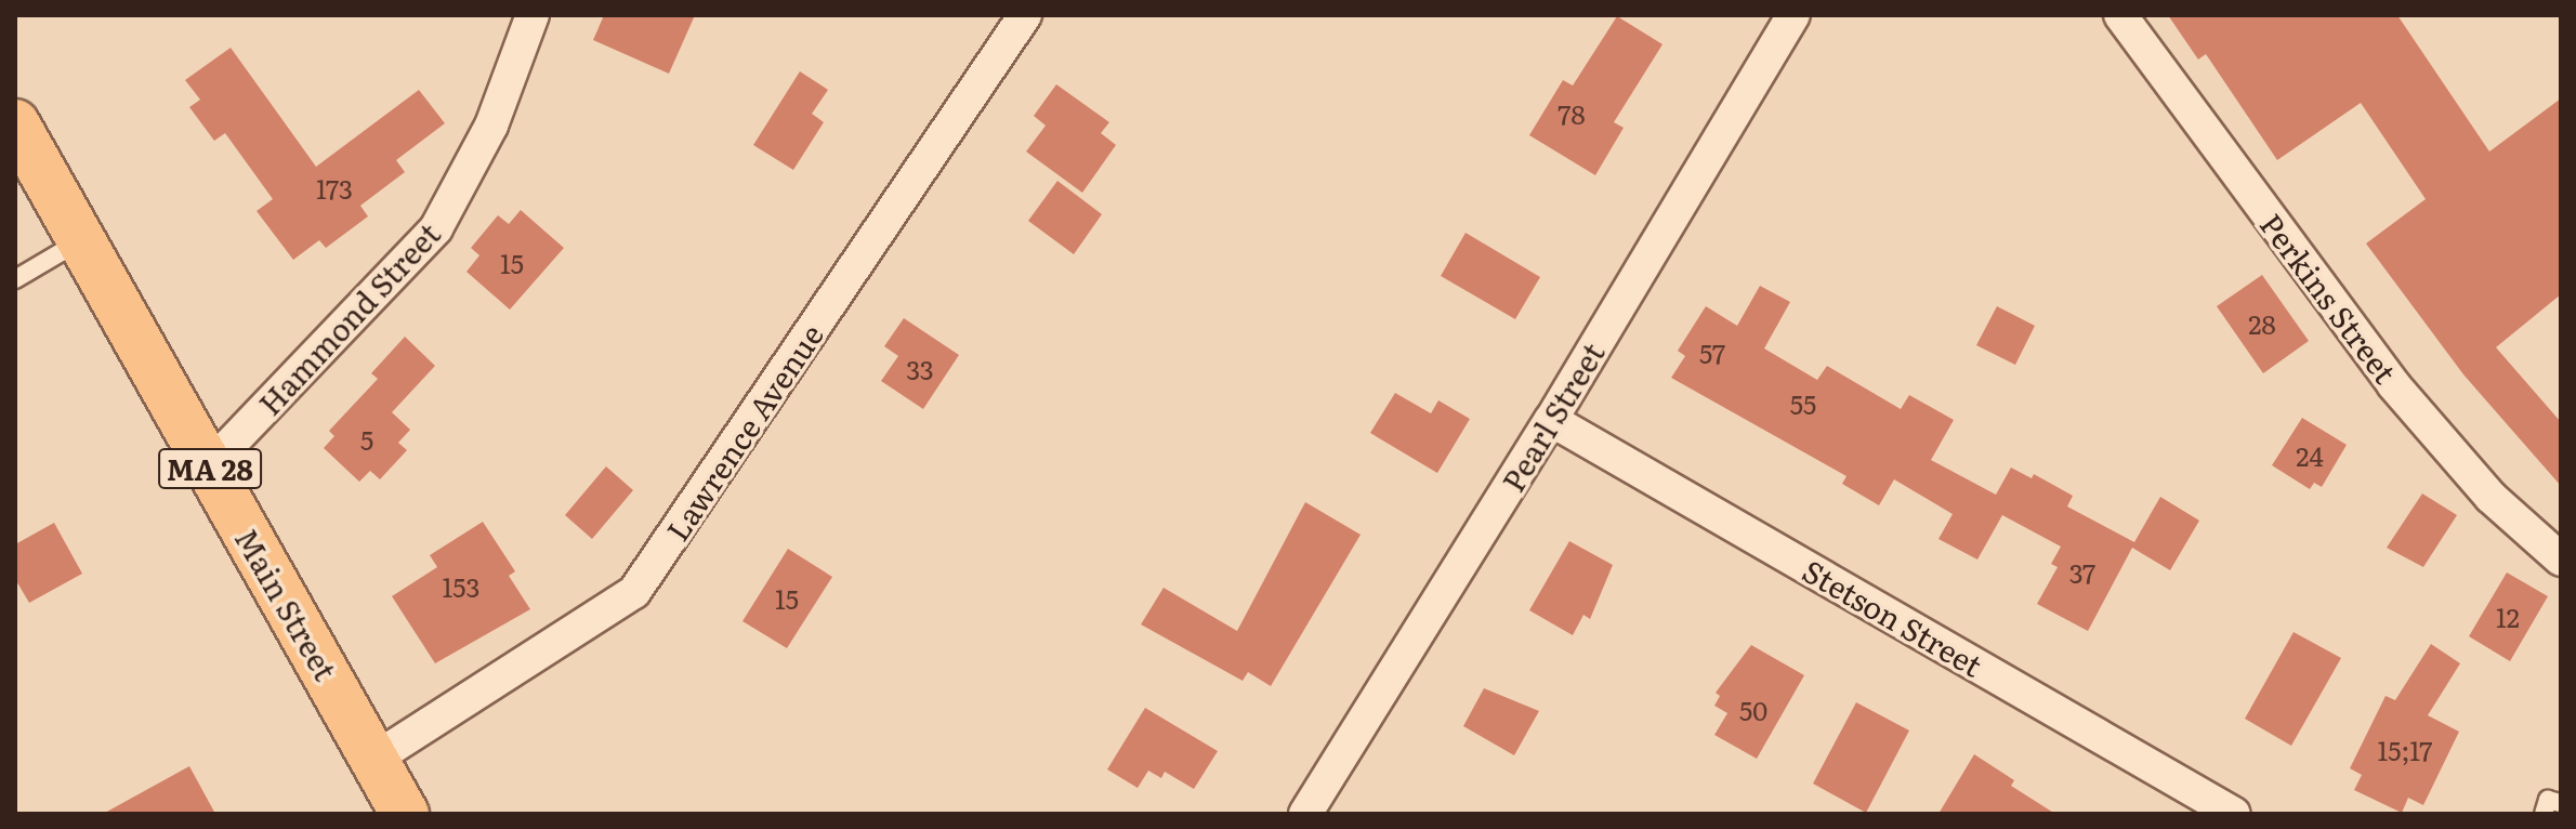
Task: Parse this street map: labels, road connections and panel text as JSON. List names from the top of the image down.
{
  "streets": {
    "main road": ["MA 28", "Main Street"],
    "street": [
      "Perkins Street",
      "Hammond Street",
      "Pearl Street",
      "Lawrence Avenue",
      "Stetson Street"
    ]
  },
  "crossings": [
    ["Hammond Street", "Main Street"],
    ["Pearl Street", "Stetson Street"],
    ["Lawrence Avenue", "Main Street"]
  ],
  "house_numbers": [
    "78",
    "173",
    "15",
    "28",
    "57",
    "33",
    "55",
    "5",
    "24",
    "37",
    "153",
    "15",
    "12",
    "50",
    "15;17"
  ]
}
